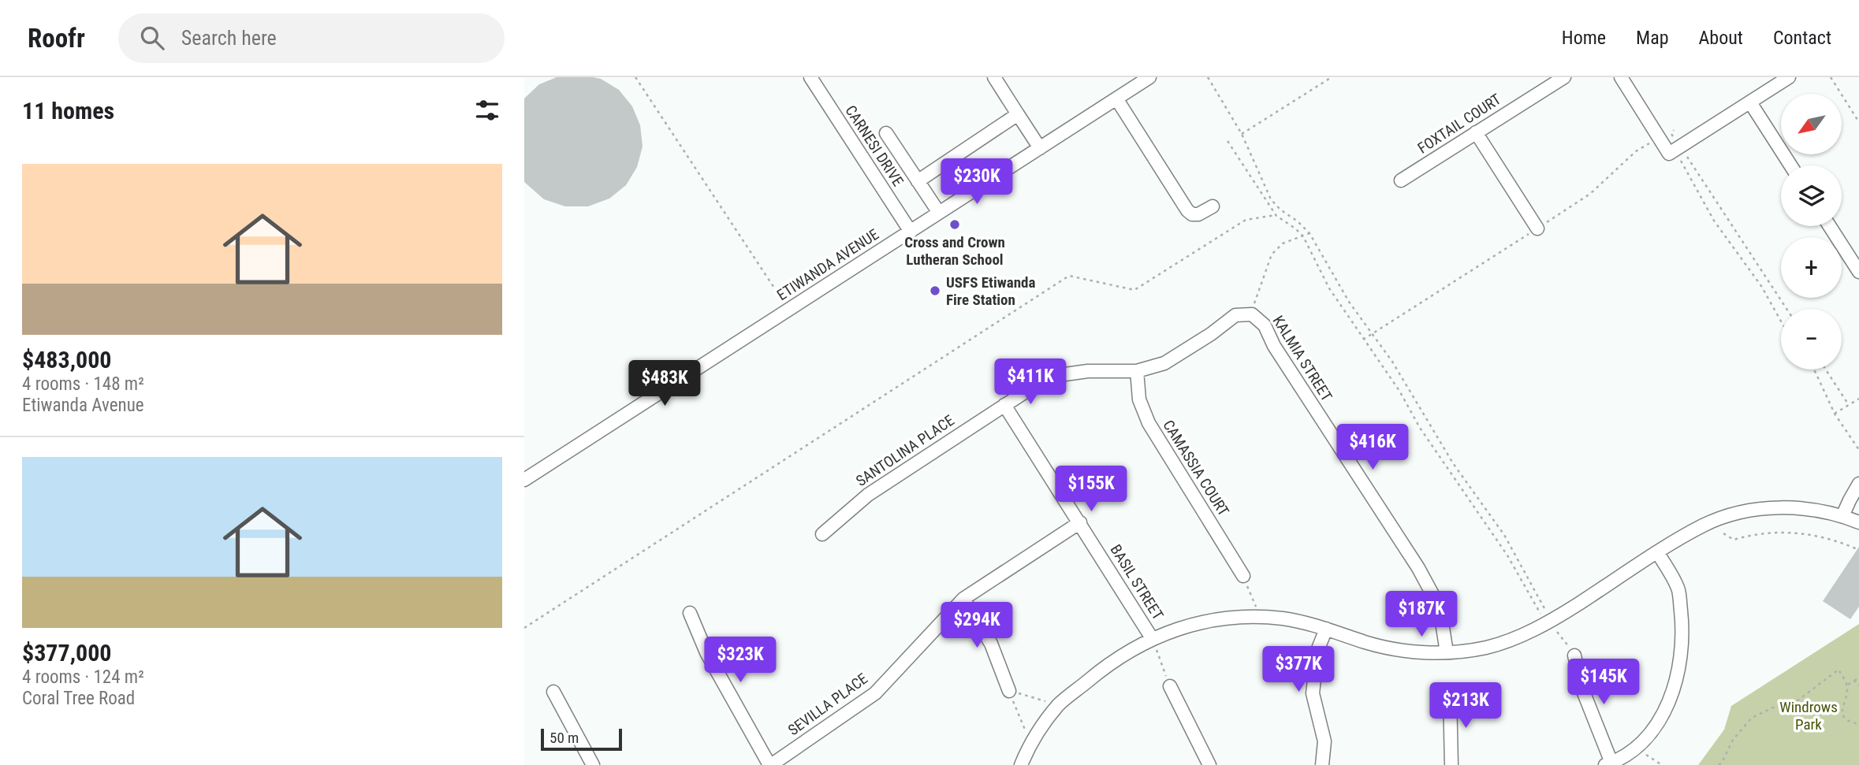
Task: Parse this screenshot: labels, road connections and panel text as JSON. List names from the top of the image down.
{
  "streets": {
    "street": [
      "FOXTAIL COURT",
      "CARNESI DRIVE",
      "ETIWANDA AVENUE",
      "KALMIA STREET",
      "SANTOLINA PLACE",
      "CAMASSIA COURT",
      "BASIL STREET",
      "SEVILLA PLACE"
    ]
  },
  "crossings": [
    ["CARNESI DRIVE", "ETIWANDA AVENUE"],
    ["KALMIA STREET", "SANTOLINA PLACE"],
    ["SANTOLINA PLACE", "CAMASSIA COURT"],
    ["SANTOLINA PLACE", "BASIL STREET"],
    ["BASIL STREET", "SEVILLA PLACE"]
  ],
  "parks": ["Windrows Park"],
  "places": ["Cross and Crown Lutheran School", "USFS Etiwanda Fire Station"],
  "scale_bar": "50 m",
  "north": "bottom left",
  "page": {
    "header": "Roofr",
    "search": "Search here",
    "nav": [
      "Home",
      "Map",
      "About",
      "Contact"
    ],
    "heading": "11 homes",
    "map_buttons": ["+", "−"],
    "list": [
      {
        "name": "$483,000",
        "note": "4 rooms · 148 m² · Etiwanda Avenue"
      },
      {
        "name": "$377,000",
        "note": "4 rooms · 124 m² · Coral Tree Road"
      }
    ],
    "price": [
      "$230K",
      "$411K",
      "$483K",
      "$416K",
      "$155K",
      "$187K",
      "$294K",
      "$323K",
      "$377K",
      "$145K",
      "$213K"
    ],
    "scale": "50 m"
  }
}
